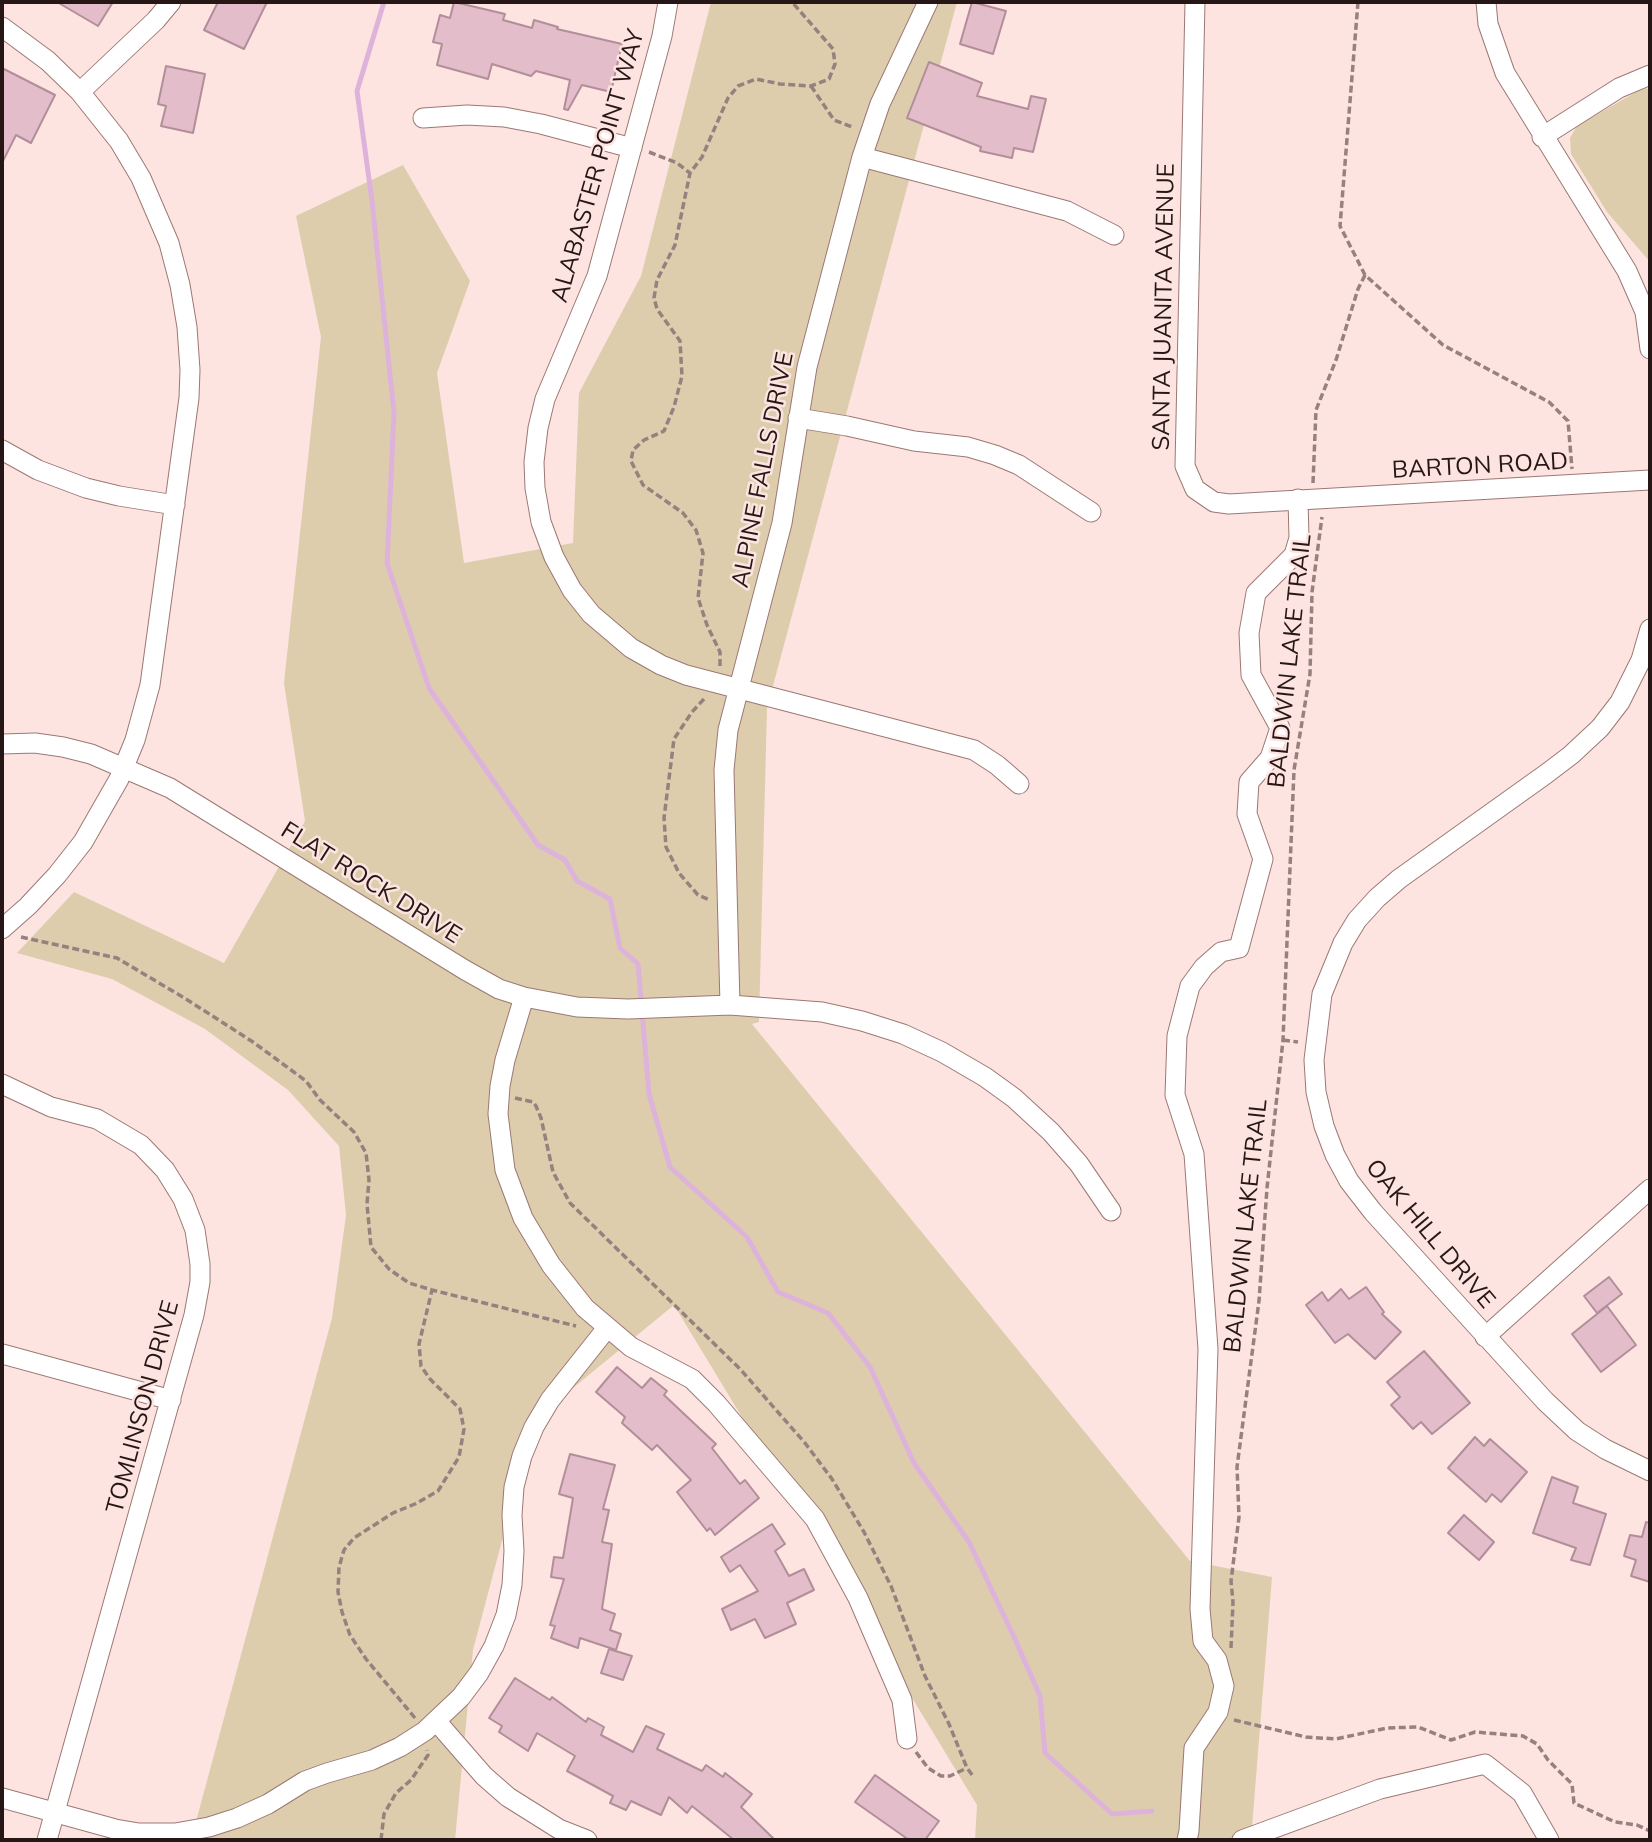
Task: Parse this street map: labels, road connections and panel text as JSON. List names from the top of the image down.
{
  "streets": {
    "street": [
      "ALABASTER POINT WAY",
      "SANTA JUANITA AVENUE",
      "BARTON ROAD",
      "ALPINE FALLS DRIVE",
      "FLAT ROCK DRIVE",
      "OAK HILL DRIVE",
      "TOMLINSON DRIVE"
    ],
    "path": ["BALDWIN LAKE TRAIL"]
  },
  "crossings": [
    ["ALABASTER POINT WAY", "ALPINE FALLS DRIVE"],
    ["SANTA JUANITA AVENUE", "BARTON ROAD"],
    ["SANTA JUANITA AVENUE", "BALDWIN LAKE TRAIL"],
    ["BARTON ROAD", "BALDWIN LAKE TRAIL"],
    ["ALPINE FALLS DRIVE", "FLAT ROCK DRIVE"]
  ]
}
